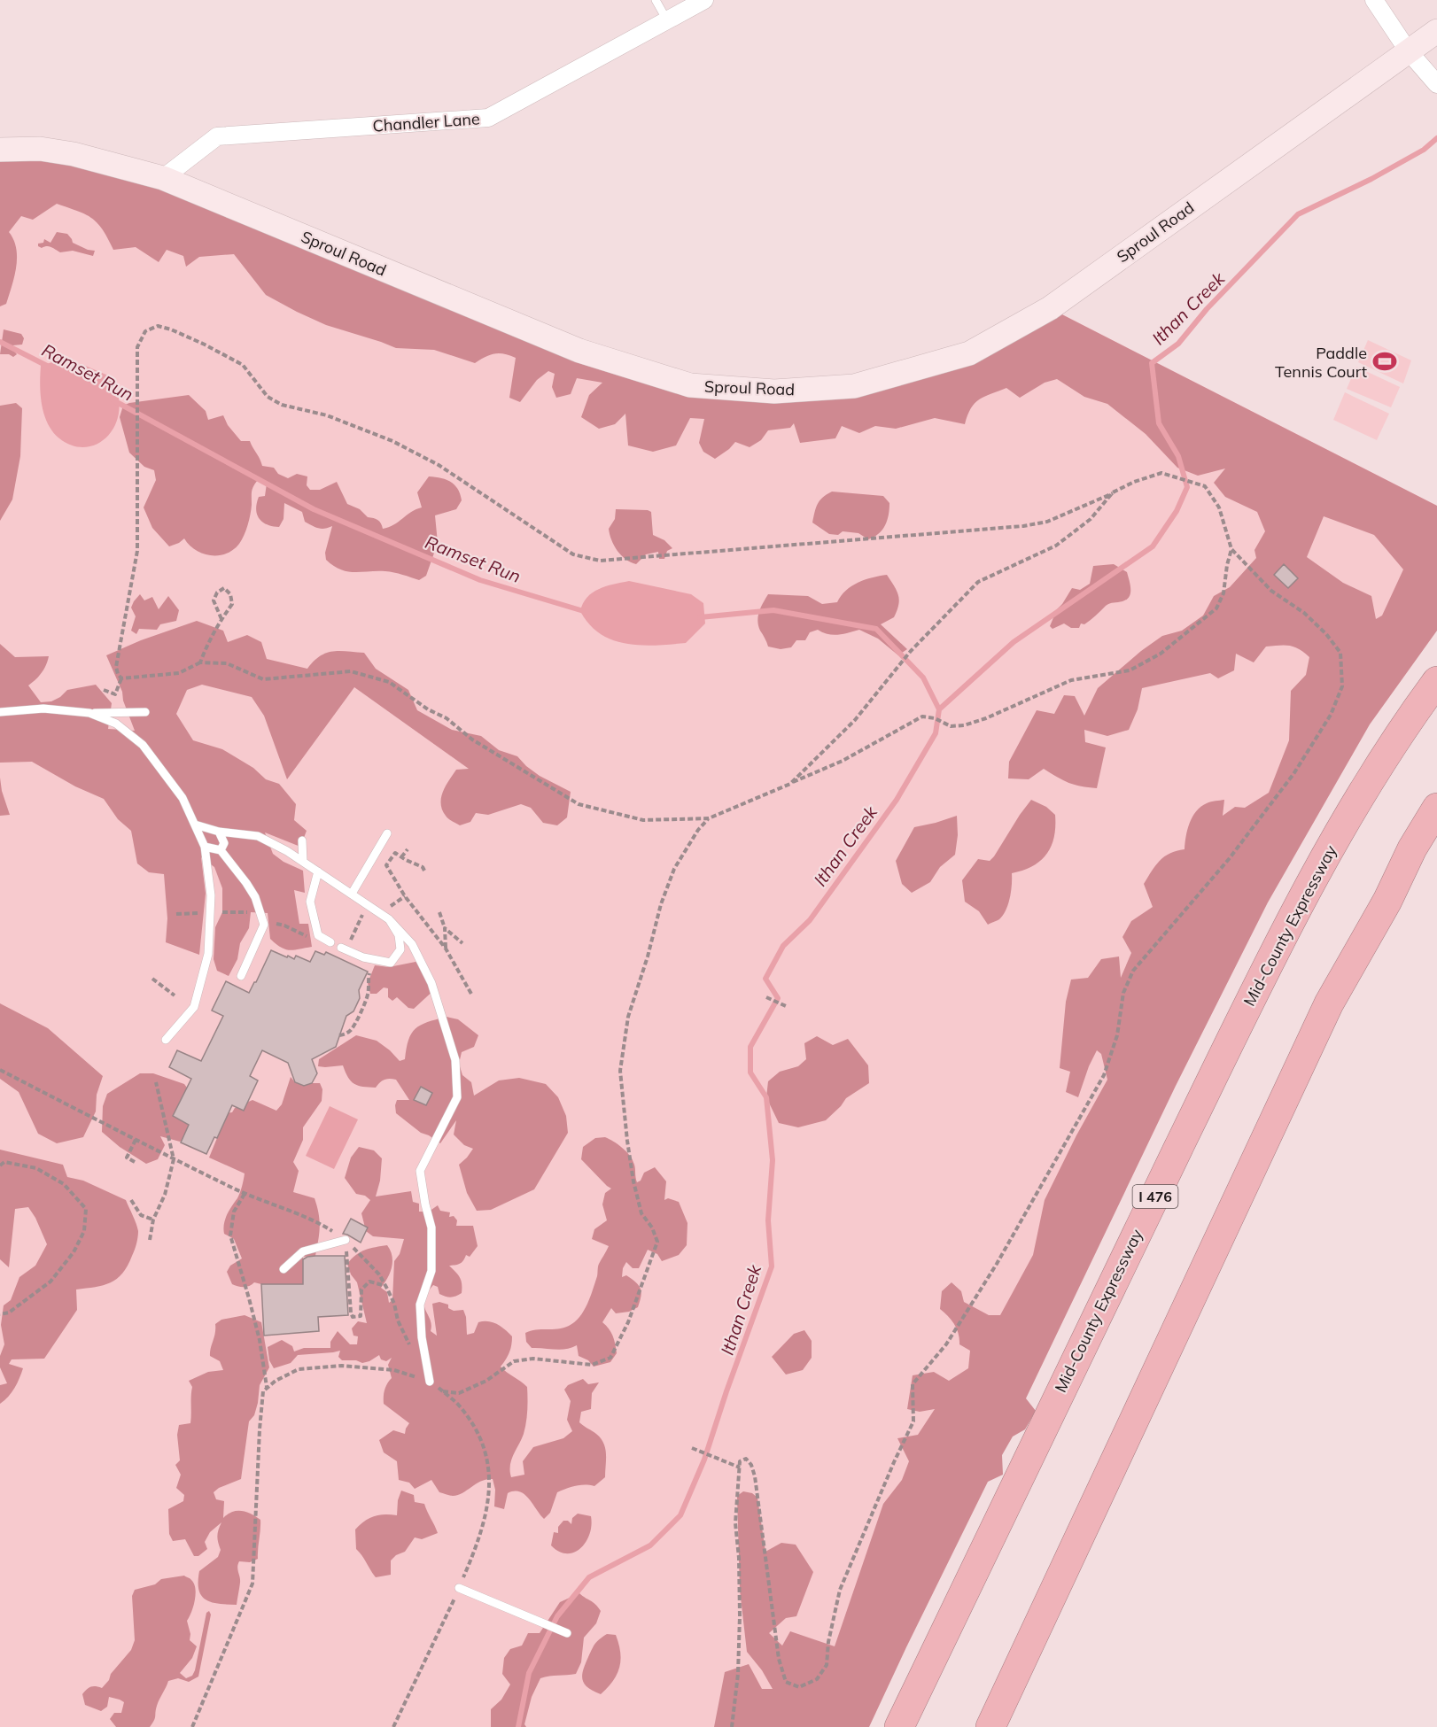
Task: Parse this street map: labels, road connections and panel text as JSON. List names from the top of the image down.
{
  "streets": {
    "highway": ["Mid-County Expressway", "I 476"],
    "main road": ["Sproul Road"],
    "street": ["Chandler Lane"]
  },
  "crossings": [
    ["Chandler Lane", "Sproul Road"]
  ],
  "water": ["Ithan Creek", "Ramset Run"],
  "places": {
    "sports": ["Paddle Tennis Court"]
  }
}
